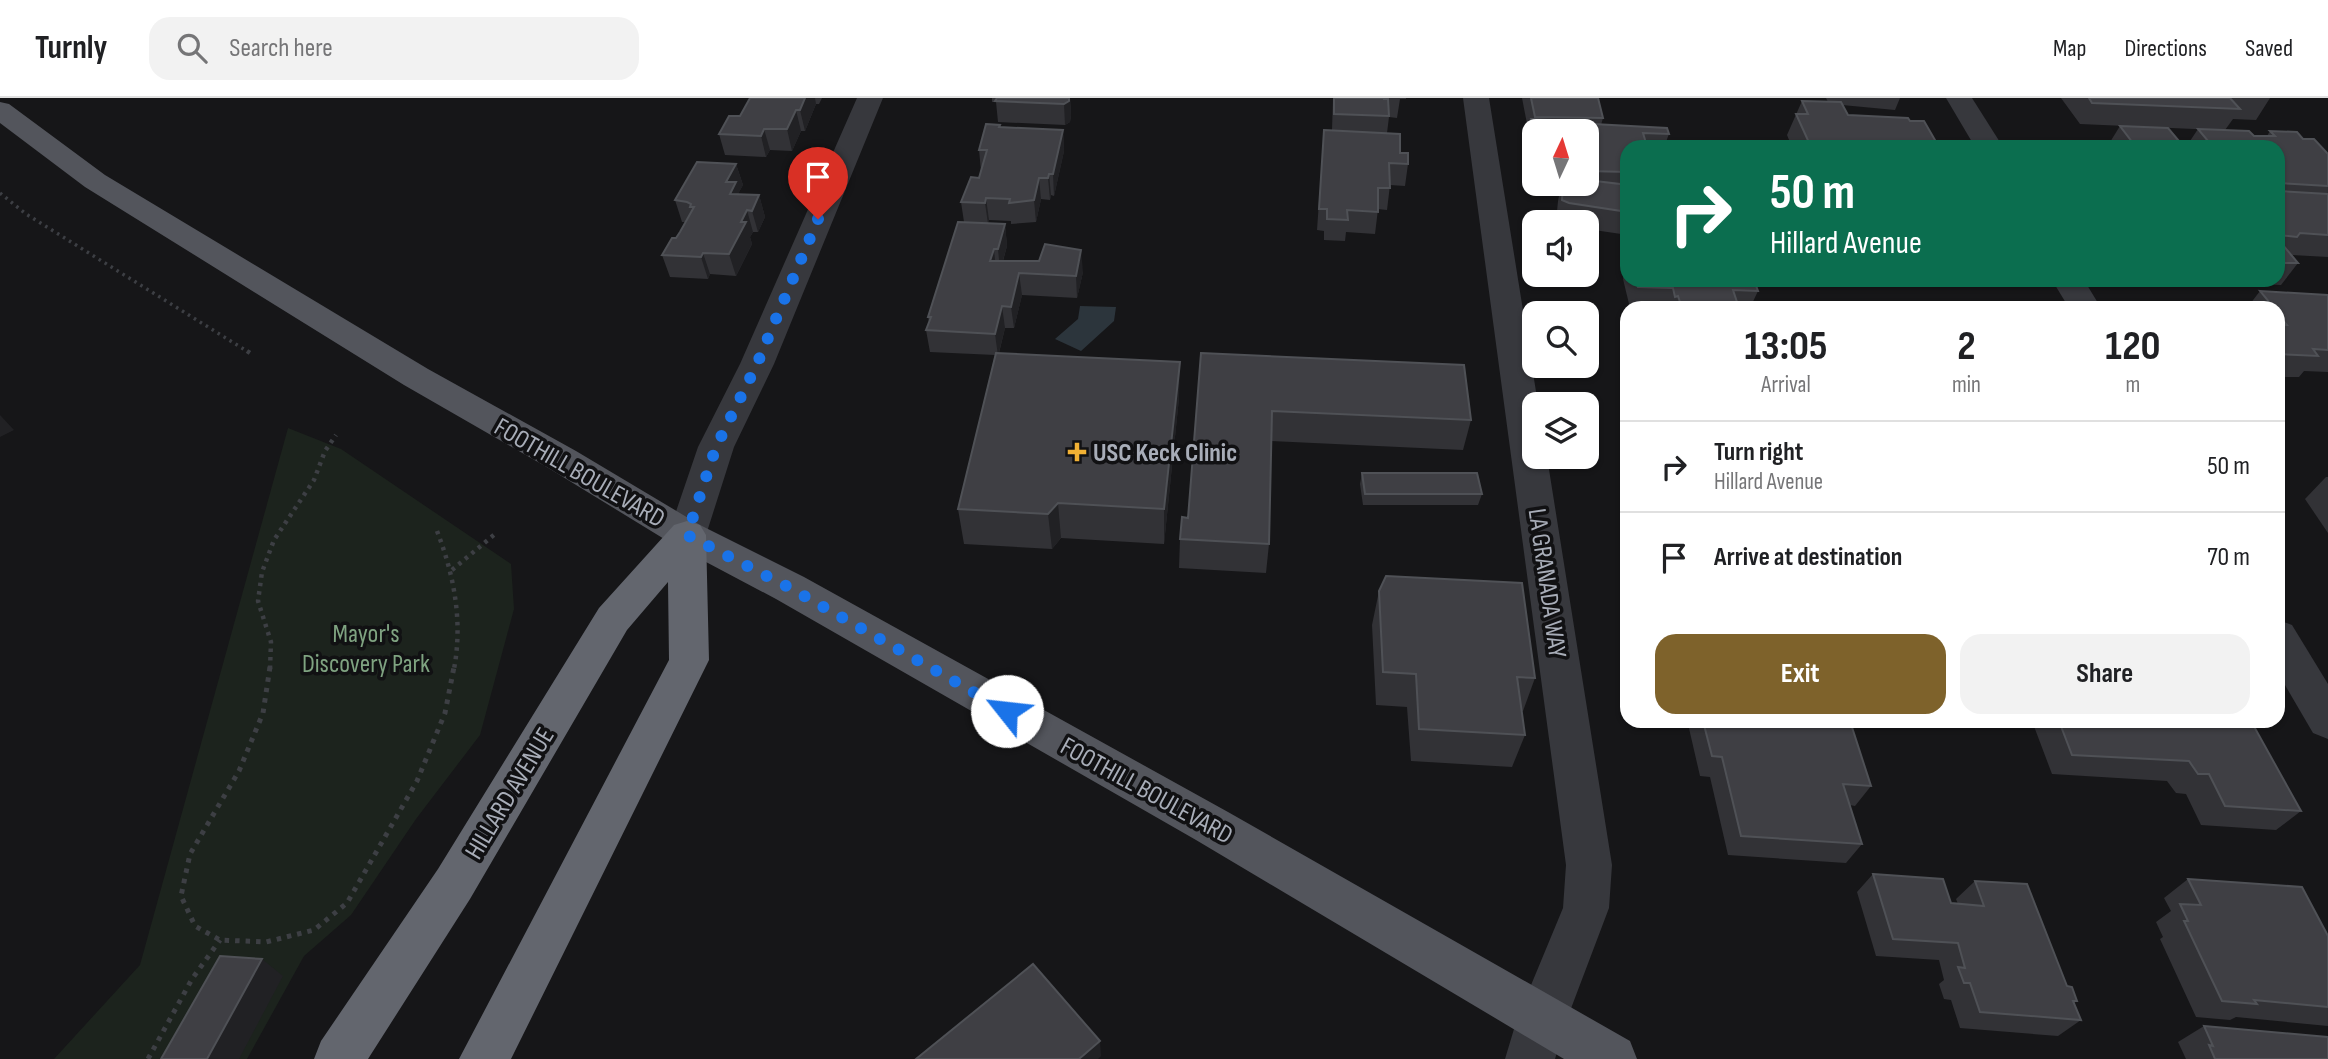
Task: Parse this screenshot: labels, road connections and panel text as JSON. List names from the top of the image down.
{
  "streets": {
    "highway": ["HILLARD AVENUE"],
    "main road": ["FOOTHILL BOULEVARD"],
    "street": ["LA GRANADA WAY"]
  },
  "crossings": [
    ["FOOTHILL BOULEVARD", "LA GRANADA WAY"],
    ["FOOTHILL BOULEVARD", "HILLARD AVENUE"]
  ],
  "parks": ["Mayor's Discovery Park"],
  "places": {
    "health": ["USC Keck Clinic"]
  },
  "north": "top",
  "page": {
    "header": "Turnly",
    "search": "Search here",
    "nav": ["Map", "Directions", "Saved"],
    "turn": ["50 m", "Hillard Avenue"],
    "eta": [
      "13:05",
      "Arrival",
      "2",
      "min",
      "120",
      "m"
    ],
    "list": [
      {
        "name": "Turn right",
        "note": "Hillard Avenue",
        "value": "50 m"
      },
      {
        "name": "Arrive at destination",
        "value": "70 m"
      }
    ],
    "buttons": ["Exit", "Share"]
  }
}
